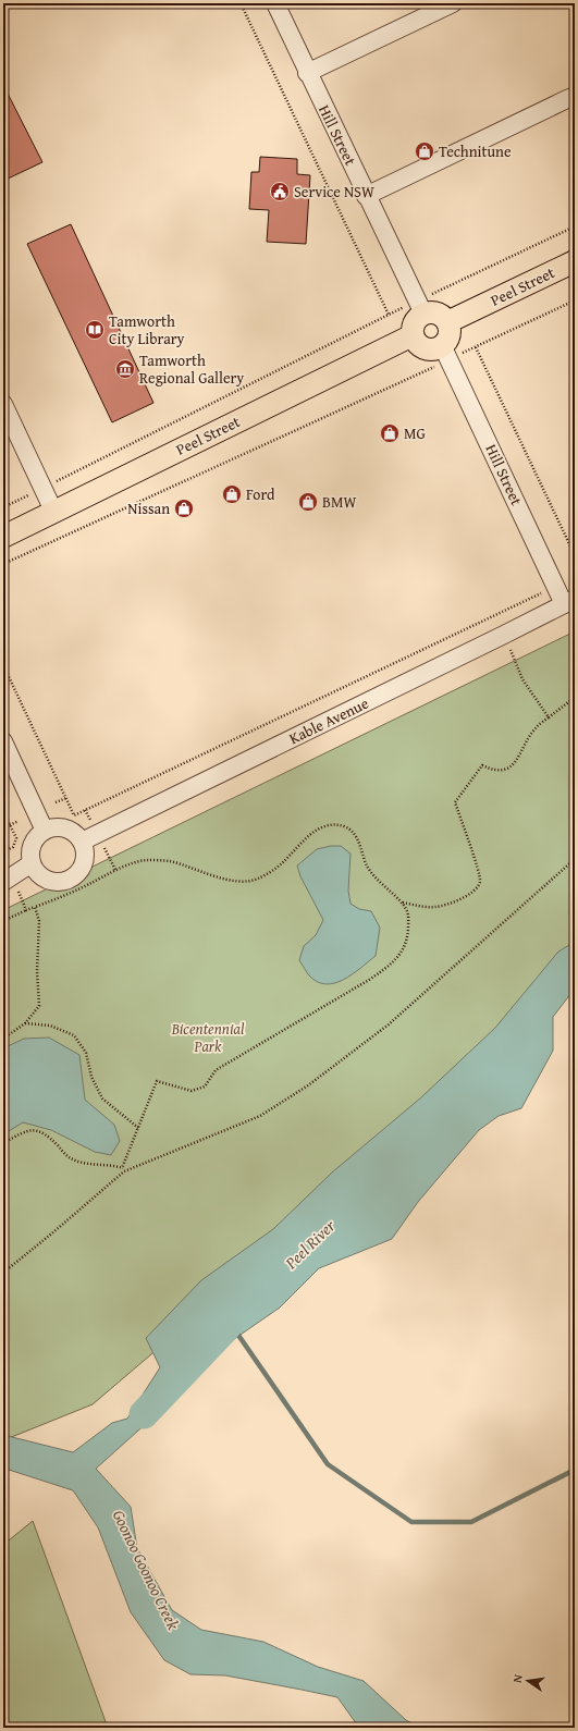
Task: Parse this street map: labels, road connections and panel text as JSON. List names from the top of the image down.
{
  "streets": {
    "main road": ["Peel Street"],
    "street": ["Hill Street", "Kable Avenue"]
  },
  "crossings": [
    ["Hill Street", "Peel Street"],
    ["Hill Street", "Kable Avenue"]
  ],
  "water": ["Peel River", "Goonoo Goonoo Creek"],
  "parks": ["Bicentennial Park"],
  "places": {
    "shop": [
      "Technitune",
      "MG",
      "Ford",
      "BMW",
      "Nissan"
    ],
    "public building": ["Service NSW"],
    "library": ["Tamworth City Library"],
    "museum": ["Tamworth Regional Gallery"]
  },
  "north": "left"
}
